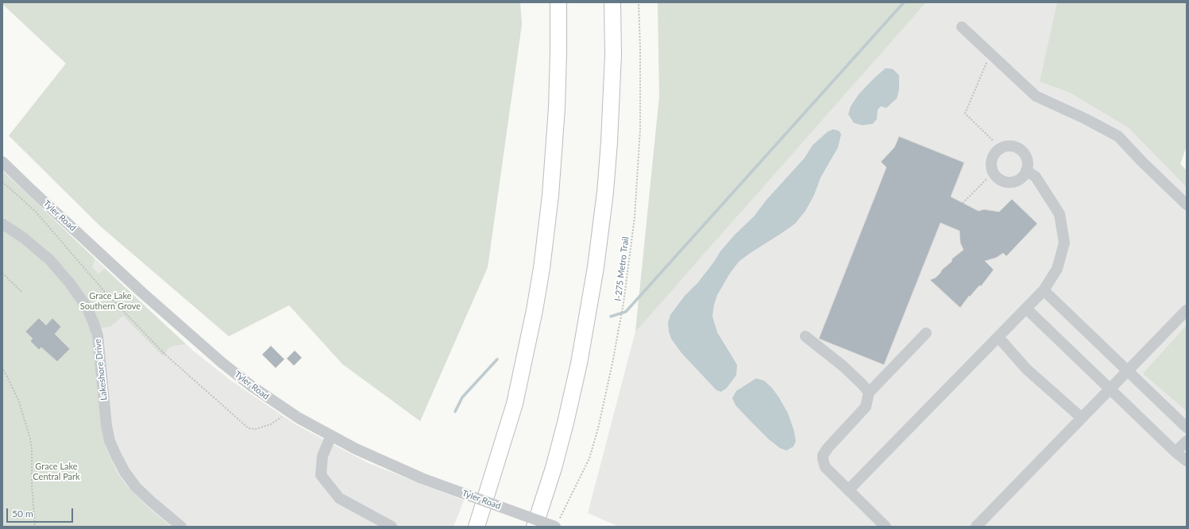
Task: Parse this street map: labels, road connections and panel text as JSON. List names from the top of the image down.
{
  "streets": {
    "street": ["Tyler Road", "Lakeshore Drive"],
    "path": ["I-275 Metro Trail"]
  },
  "crossings": [
    ["Tyler Road", "I-275 Metro Trail"]
  ],
  "parks": ["Grace Lake Southern Grove", "Grace Lake Central Park"],
  "scale_bar": "50 m"
}
